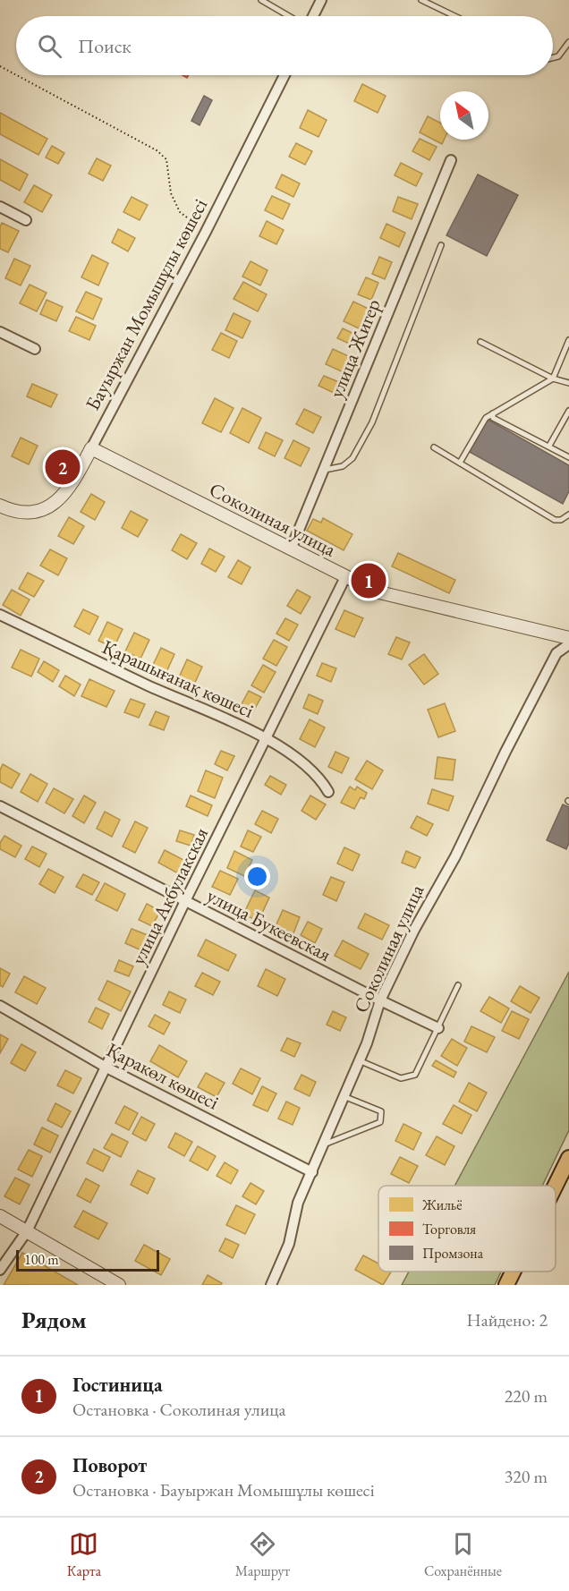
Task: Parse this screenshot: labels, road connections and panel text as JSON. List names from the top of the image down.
{
  "streets": {
    "street": [
      "Бауыржан Момышұлы көшесі",
      "улица Жигер",
      "Соколиная улица",
      "Қарашығанақ көшесі",
      "улица Акбулакская",
      "улица Букеевская",
      "Қаракөл көшесі"
    ]
  },
  "crossings": [
    ["Бауыржан Момышұлы көшесі", "Соколиная улица"],
    ["улица Жигер", "Соколиная улица"],
    ["Соколиная улица", "улица Акбулакская"],
    ["Соколиная улица", "улица Букеевская"],
    ["Соколиная улица", "Қаракөл көшесі"],
    ["Қарашығанақ көшесі", "улица Акбулакская"],
    ["улица Акбулакская", "улица Букеевская"],
    ["улица Акбулакская", "Қаракөл көшесі"]
  ],
  "legend": ["Жильё", "Торговля", "Промзона"],
  "scale_bar": "100 m",
  "north": "top left",
  "page": {
    "search": "Поиск",
    "pins": ["2", "1"],
    "scale": "100 m",
    "heading": ["Рядом", "Найдено: 2"],
    "list": [
      {
        "mark": "1",
        "name": "Гостиница",
        "note": "Остановка · Соколиная улица",
        "value": "220 m"
      },
      {
        "mark": "2",
        "name": "Поворот",
        "note": "Остановка · Бауыржан Момышұлы көшесі",
        "value": "320 m"
      }
    ],
    "nav": ["Карта", "Маршрут", "Сохранённые"]
  }
}
